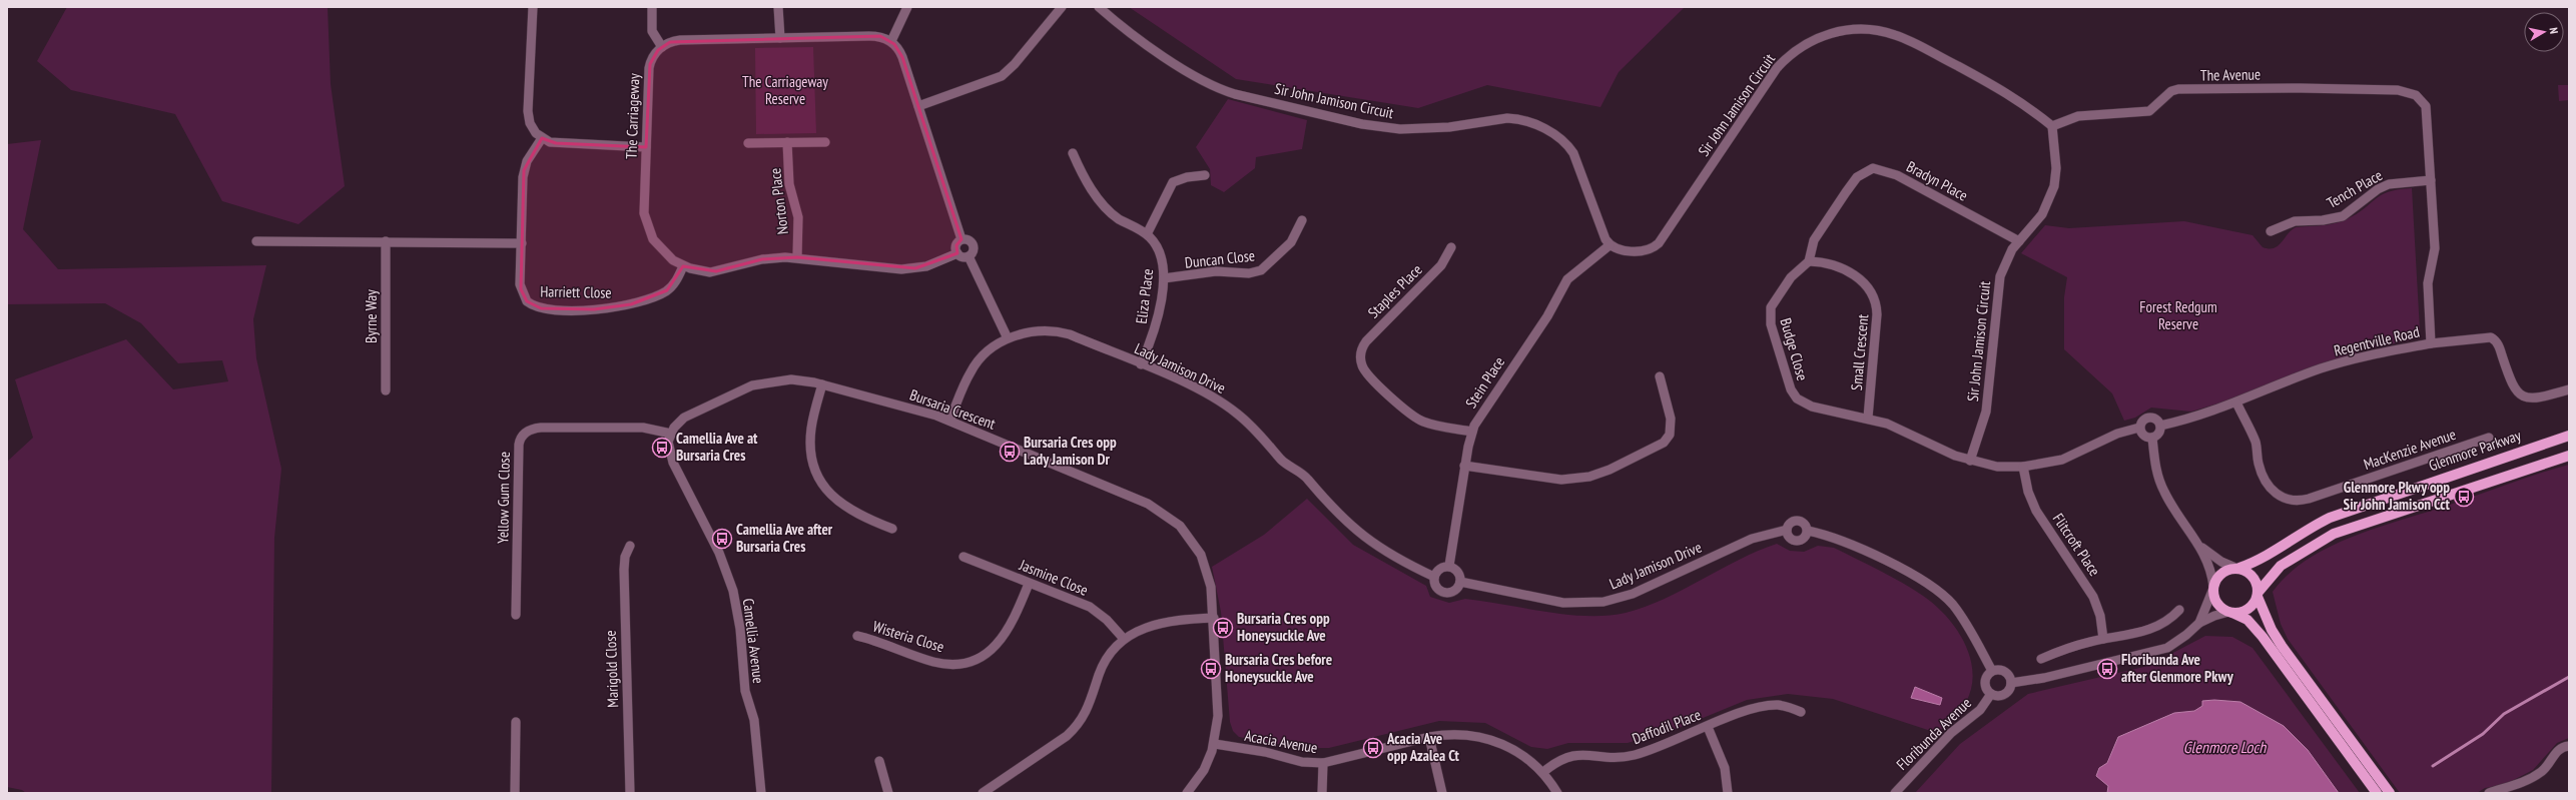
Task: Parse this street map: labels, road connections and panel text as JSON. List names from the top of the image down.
{
  "streets": {
    "main road": ["Glenmore Parkway"],
    "street": [
      "The Avenue",
      "Sir John Jamison Circuit",
      "The Carriageway",
      "Bradyn Place",
      "Tench Place",
      "Norton Place",
      "Duncan Close",
      "Staples Place",
      "Harriett Close",
      "Eliza Place",
      "Byrne Way",
      "Regentville Road",
      "Budge Close",
      "Small Crescent",
      "Lady Jamison Drive",
      "Stein Place",
      "Bursaria Crescent",
      "MacKenzie Avenue",
      "Yellow Gum Close",
      "Flitcroft Place",
      "Jasmine Close",
      "Wisteria Close",
      "Camellia Avenue",
      "Marigold Close",
      "Daffodil Place",
      "Floribunda Avenue",
      "Acacia Avenue"
    ]
  },
  "crossings": [
    ["The Avenue", "Sir John Jamison Circuit"],
    ["The Avenue", "Regentville Road"],
    ["Sir John Jamison Circuit", "Bradyn Place"],
    ["Sir John Jamison Circuit", "Budge Close"],
    ["Sir John Jamison Circuit", "Stein Place"],
    ["The Carriageway", "Norton Place"],
    ["The Carriageway", "Harriett Close"],
    ["Bradyn Place", "Budge Close"],
    ["Bradyn Place", "Small Crescent"],
    ["Tench Place", "Regentville Road"],
    ["Duncan Close", "Eliza Place"],
    ["Staples Place", "Stein Place"],
    ["Eliza Place", "Lady Jamison Drive"],
    ["Regentville Road", "MacKenzie Avenue"],
    ["Budge Close", "Small Crescent"],
    ["Lady Jamison Drive", "Stein Place"],
    ["Lady Jamison Drive", "Bursaria Crescent"],
    ["Bursaria Crescent", "Yellow Gum Close"],
    ["Bursaria Crescent", "Camellia Avenue"],
    ["Bursaria Crescent", "Acacia Avenue"],
    ["Yellow Gum Close", "Camellia Avenue"],
    ["Jasmine Close", "Wisteria Close"],
    ["Daffodil Place", "Acacia Avenue"]
  ],
  "water": ["Glenmore Loch"],
  "parks": ["The Carriageway Reserve", "Forest Redgum Reserve"],
  "places": {
    "bus stop": [
      "Camellia Ave at Bursaria Cres",
      "Bursaria Cres opp Lady Jamison Dr",
      "Glenmore Pkwy opp Sir John Jamison Cct",
      "Camellia Ave after Bursaria Cres",
      "Bursaria Cres opp Honeysuckle Ave",
      "Bursaria Cres before Honeysuckle Ave",
      "Floribunda Ave after Glenmore Pkwy",
      "Acacia Ave opp Azalea Ct"
    ]
  },
  "north": "right"
}
